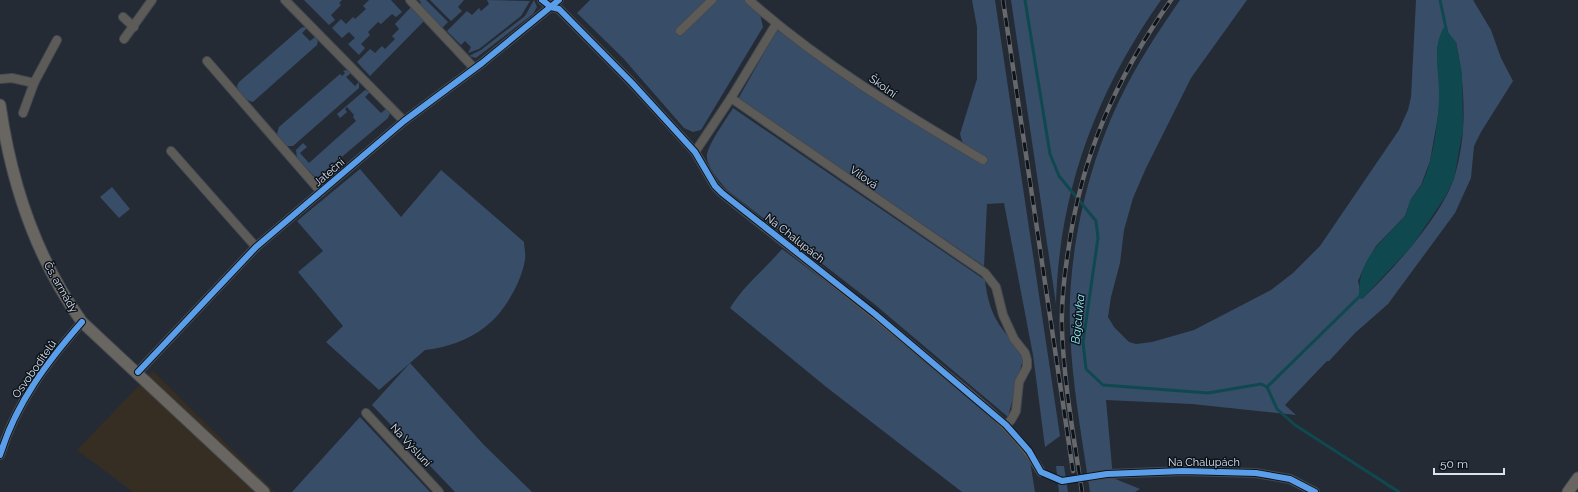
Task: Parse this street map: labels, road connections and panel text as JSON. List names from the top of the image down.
{
  "streets": {
    "main road": ["Čs. armády"],
    "street": [
      "Školní",
      "Jateční",
      "Vilová",
      "Na Chalupách",
      "Osvoboditelů",
      "Na Výsluní"
    ]
  },
  "crossings": [
    ["Jateční", "Na Chalupách"],
    ["Jateční", "Čs. armády"],
    ["Vilová", "Na Chalupách"],
    ["Čs. armády", "Osvoboditelů"]
  ],
  "water": ["Bajcůvka"],
  "scale_bar": "50 m"
}
